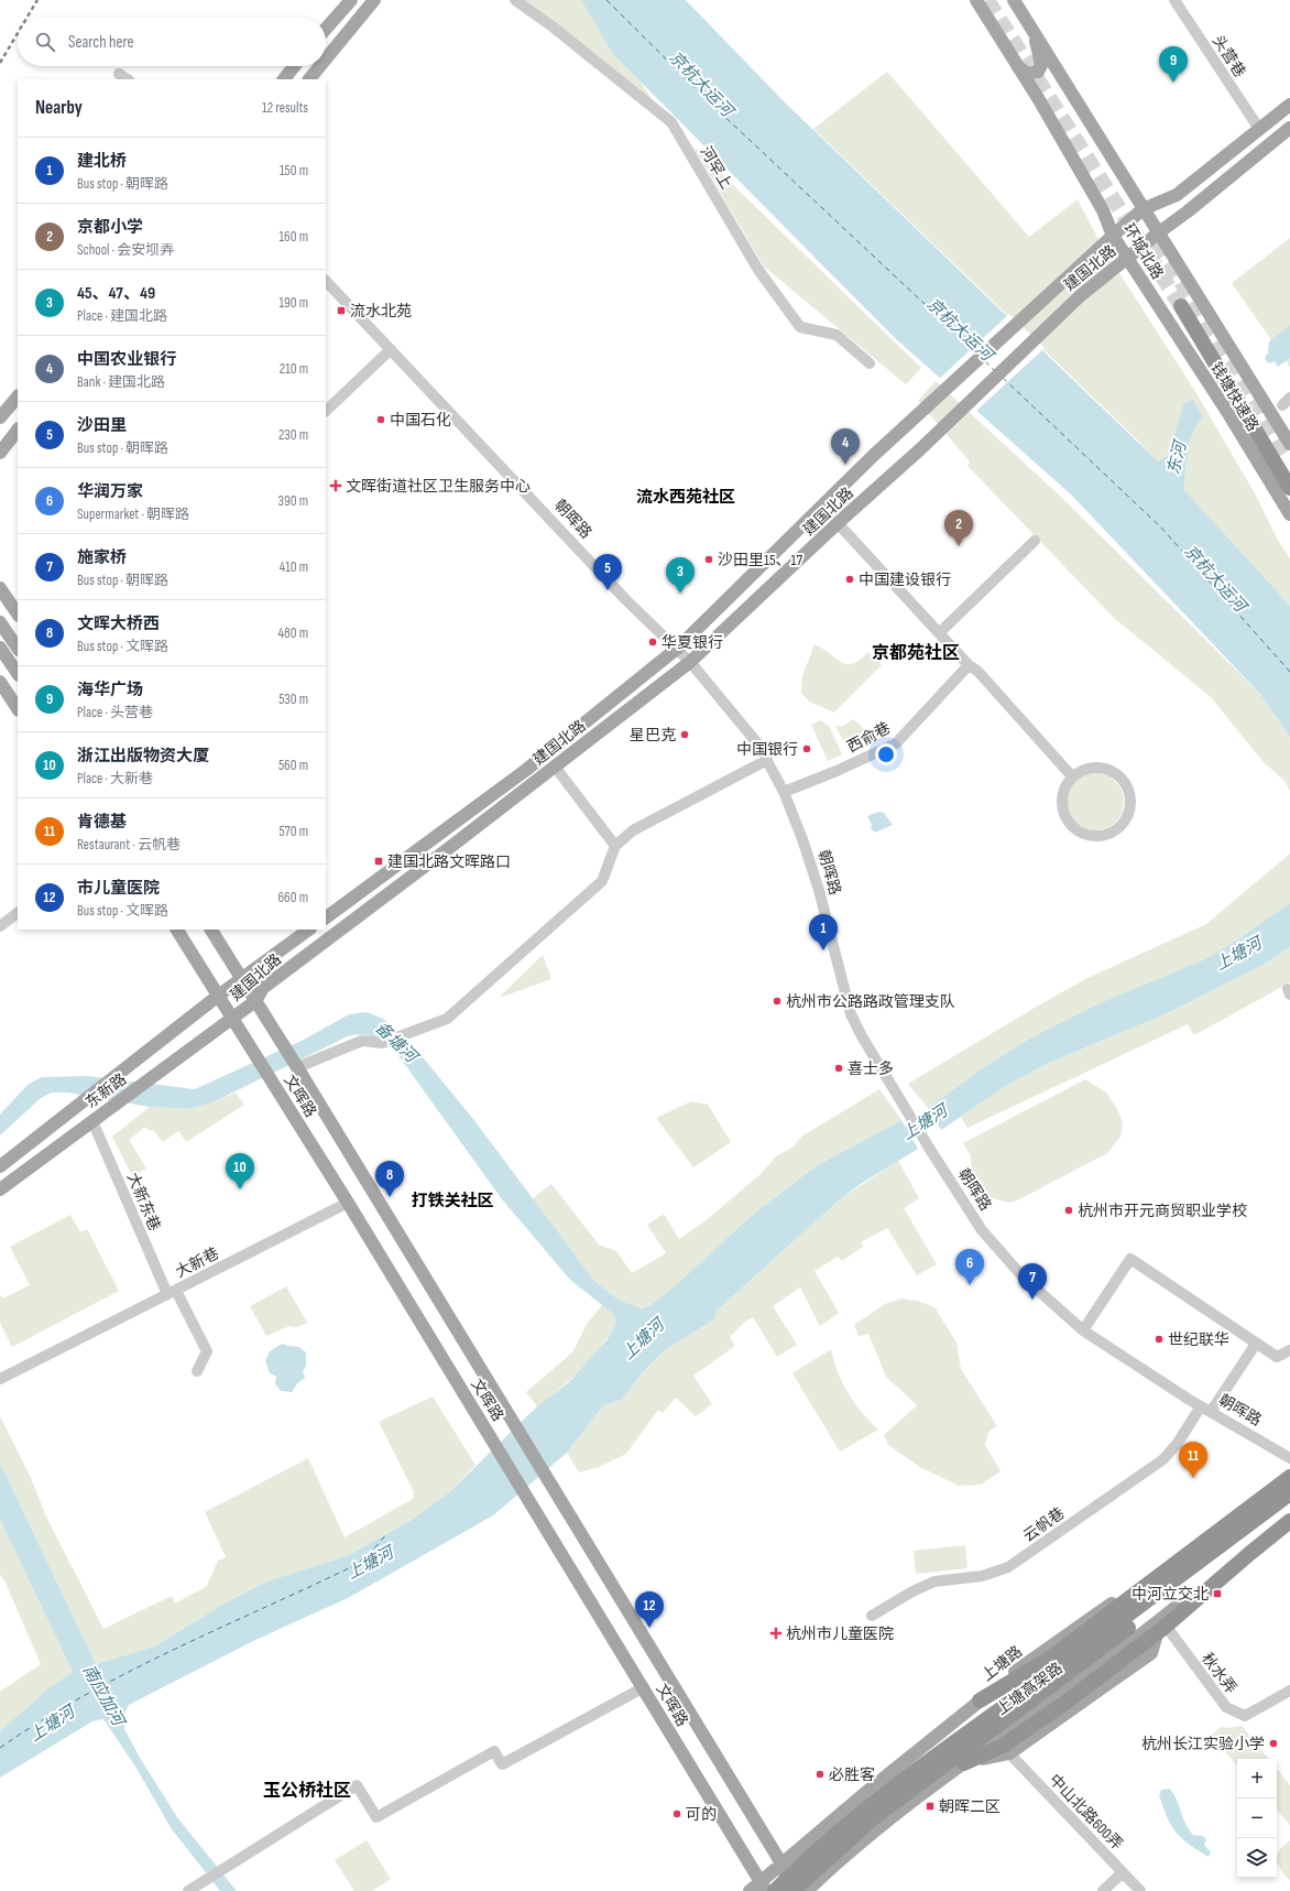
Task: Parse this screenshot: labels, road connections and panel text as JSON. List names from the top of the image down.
{
  "streets": {
    "highway": ["钱塘快速路", "上塘高架路"],
    "main road": [
      "环城北路",
      "建国北路",
      "东新路",
      "文晖路",
      "上塘路"
    ],
    "street": [
      "头营巷",
      "河罕上",
      "朝晖路",
      "西俞巷",
      "大新东巷",
      "大新巷",
      "云帆巷",
      "秋水弄",
      "中山北路600弄"
    ]
  },
  "crossings": [
    ["头营巷", "建国北路"],
    ["环城北路", "建国北路"],
    ["建国北路", "朝晖路"],
    ["建国北路", "东新路"],
    ["建国北路", "文晖路"],
    ["朝晖路", "西俞巷"],
    ["朝晖路", "云帆巷"],
    ["东新路", "文晖路"],
    ["东新路", "大新东巷"],
    ["文晖路", "大新巷"],
    ["文晖路", "上塘路"],
    ["文晖路", "上塘高架路"],
    ["大新东巷", "大新巷"]
  ],
  "districts": [
    "流水西苑社区",
    "京都苑社区",
    "打铁关社区",
    "玉公桥社区"
  ],
  "water": [
    "京杭大运河",
    "东河",
    "上塘河",
    "备塘河",
    "南应加河"
  ],
  "places": {
    "transit": [
      "流水北苑",
      "建国北路文晖路口",
      "中河立交北",
      "朝晖二区"
    ],
    "other": [
      "中国石化",
      "沙田里15、17",
      "中国建设银行",
      "华夏银行",
      "星巴克",
      "中国银行",
      "杭州市公路路政管理支队",
      "喜士多",
      "杭州市开元商贸职业学校",
      "世纪联华",
      "杭州长江实验小学",
      "必胜客",
      "可的"
    ],
    "health": ["文晖街道社区卫生服务中心", "杭州市儿童医院"]
  },
  "page": {
    "search": "Search here",
    "pins": [
      "9",
      "4",
      "2",
      "5",
      "3",
      "1",
      "10",
      "8",
      "6",
      "7",
      "11",
      "12"
    ],
    "heading": ["Nearby", "12 results"],
    "list": [
      {
        "mark": "1",
        "name": "建北桥",
        "note": "Bus stop · 朝晖路",
        "value": "150 m"
      },
      {
        "mark": "2",
        "name": "京都小学",
        "note": "School · 会安坝弄",
        "value": "160 m"
      },
      {
        "mark": "3",
        "name": "45、47、49",
        "note": "Place · 建国北路",
        "value": "190 m"
      },
      {
        "mark": "4",
        "name": "中国农业银行",
        "note": "Bank · 建国北路",
        "value": "210 m"
      },
      {
        "mark": "5",
        "name": "沙田里",
        "note": "Bus stop · 朝晖路",
        "value": "230 m"
      },
      {
        "mark": "6",
        "name": "华润万家",
        "note": "Supermarket · 朝晖路",
        "value": "390 m"
      },
      {
        "mark": "7",
        "name": "施家桥",
        "note": "Bus stop · 朝晖路",
        "value": "410 m"
      },
      {
        "mark": "8",
        "name": "文晖大桥西",
        "note": "Bus stop · 文晖路",
        "value": "480 m"
      },
      {
        "mark": "9",
        "name": "海华广场",
        "note": "Place · 头营巷",
        "value": "530 m"
      },
      {
        "mark": "10",
        "name": "浙江出版物资大厦",
        "note": "Place · 大新巷",
        "value": "560 m"
      },
      {
        "mark": "11",
        "name": "肯德基",
        "note": "Restaurant · 云帆巷",
        "value": "570 m"
      },
      {
        "mark": "12",
        "name": "市儿童医院",
        "note": "Bus stop · 文晖路",
        "value": "660 m"
      }
    ],
    "map_buttons": ["+", "−"]
  }
}
